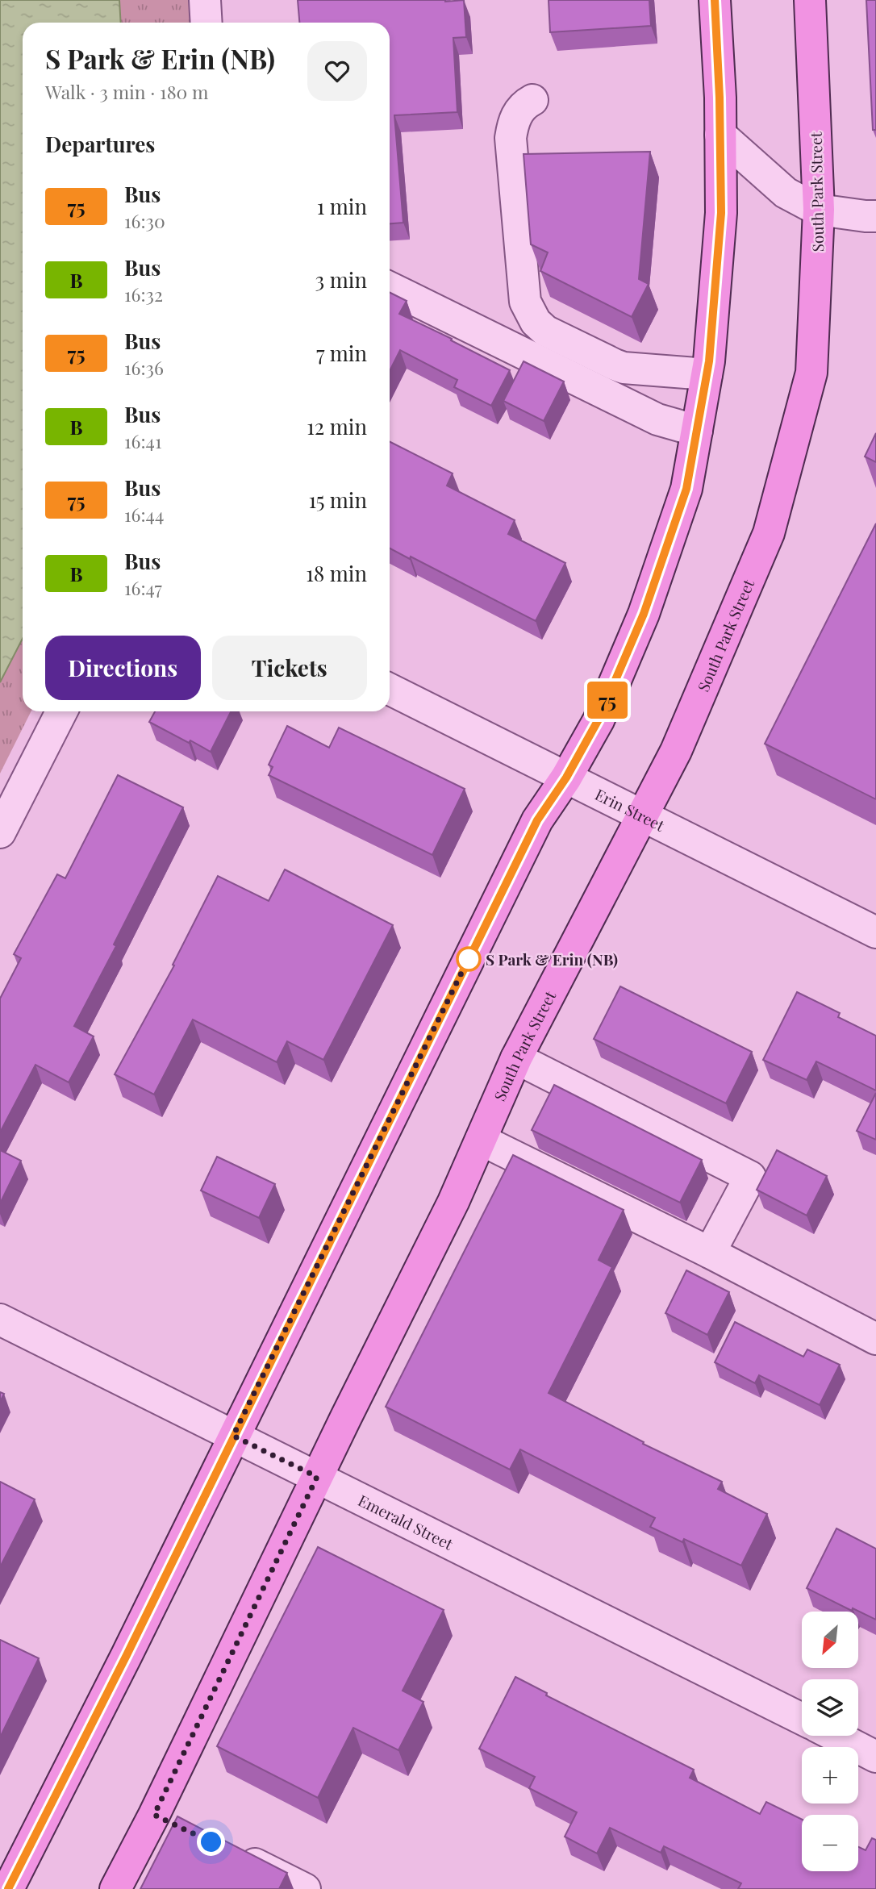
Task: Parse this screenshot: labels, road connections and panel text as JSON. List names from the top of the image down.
{
  "streets": {
    "main road": ["South Park Street"],
    "street": ["Erin Street", "Emerald Street"]
  },
  "crossings": [
    ["South Park Street", "Erin Street"],
    ["South Park Street", "Emerald Street"]
  ],
  "places": ["S Park & Erin (NB)"],
  "lines": ["bus line 75"],
  "north": "bottom left",
  "page": {
    "on_map": "75",
    "heading": [
      ["S Park & Erin (NB)", "Walk · 3 min · 180 m"],
      "Departures"
    ],
    "list": [
      {
        "mark": "75",
        "name": "Bus",
        "note": "16:30",
        "value": "1 min"
      },
      {
        "mark": "B",
        "name": "Bus",
        "note": "16:32",
        "value": "3 min"
      },
      {
        "mark": "75",
        "name": "Bus",
        "note": "16:36",
        "value": "7 min"
      },
      {
        "mark": "B",
        "name": "Bus",
        "note": "16:41",
        "value": "12 min"
      },
      {
        "mark": "75",
        "name": "Bus",
        "note": "16:44",
        "value": "15 min"
      },
      {
        "mark": "B",
        "name": "Bus",
        "note": "16:47",
        "value": "18 min"
      }
    ],
    "buttons": ["Directions", "Tickets"],
    "map_buttons": ["+", "−"]
  }
}
